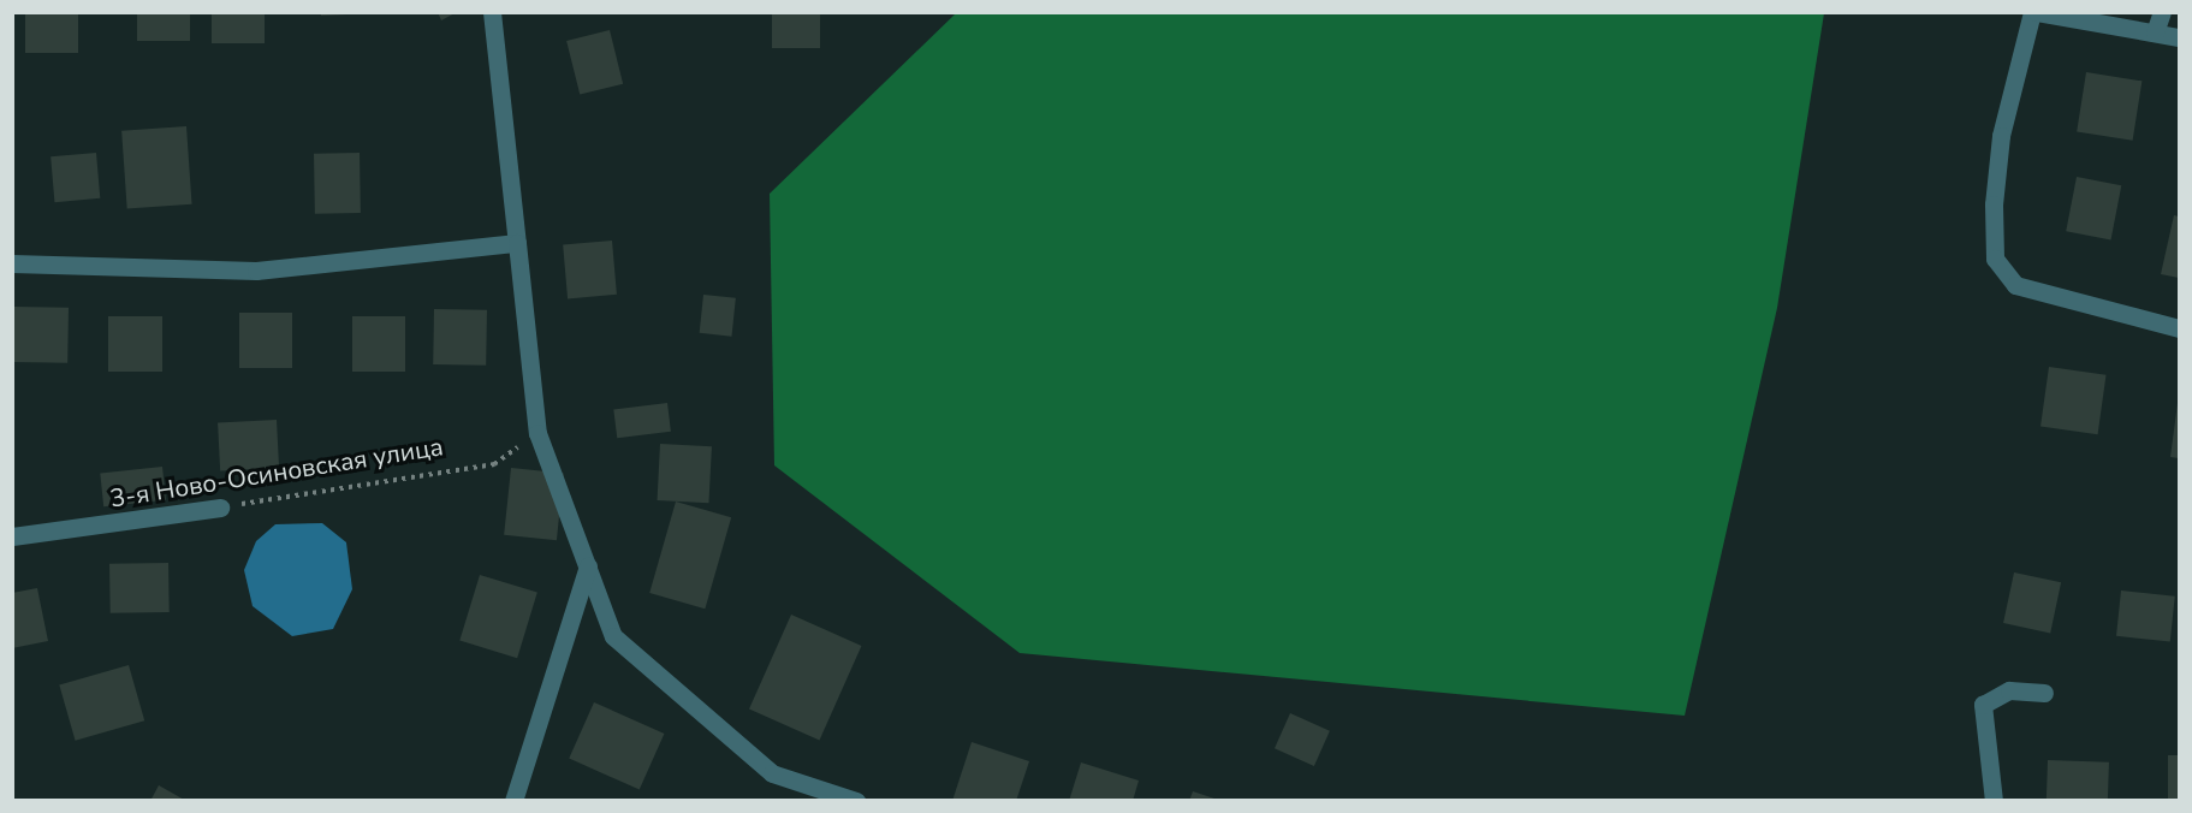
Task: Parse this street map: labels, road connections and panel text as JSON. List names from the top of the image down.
{
  "streets": {
    "street": ["3-я Ново-Осиновская улица"]
  }
}
